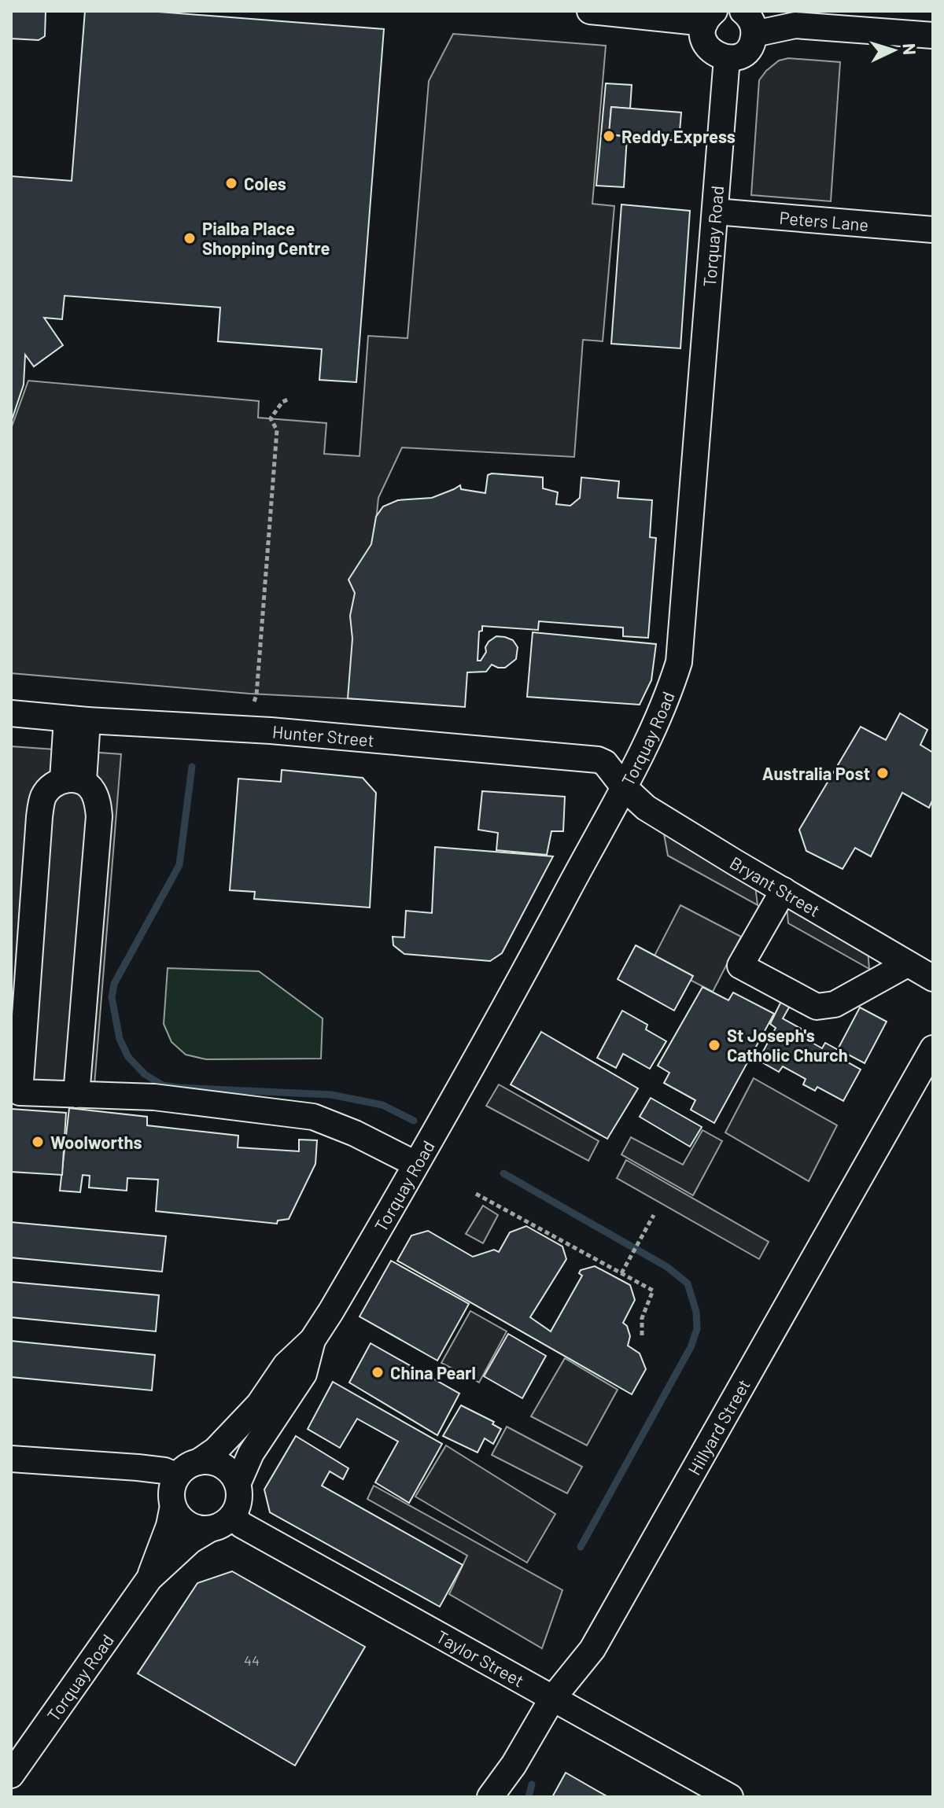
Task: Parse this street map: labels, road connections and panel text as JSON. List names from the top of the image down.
{
  "streets": {
    "street": [
      "Peters Lane",
      "Torquay Road",
      "Hunter Street",
      "Bryant Street",
      "Hillyard Street",
      "Taylor Street"
    ]
  },
  "crossings": [
    ["Peters Lane", "Torquay Road"],
    ["Torquay Road", "Hunter Street"],
    ["Torquay Road", "Bryant Street"],
    ["Torquay Road", "Taylor Street"],
    ["Hunter Street", "Bryant Street"],
    ["Hillyard Street", "Taylor Street"]
  ],
  "places": [
    "Reddy Express",
    "Coles",
    "Pialba Place Shopping Centre",
    "Australia Post",
    "St Joseph's Catholic Church",
    "Woolworths",
    "China Pearl"
  ],
  "house_numbers": ["44"],
  "north": "right"
}
